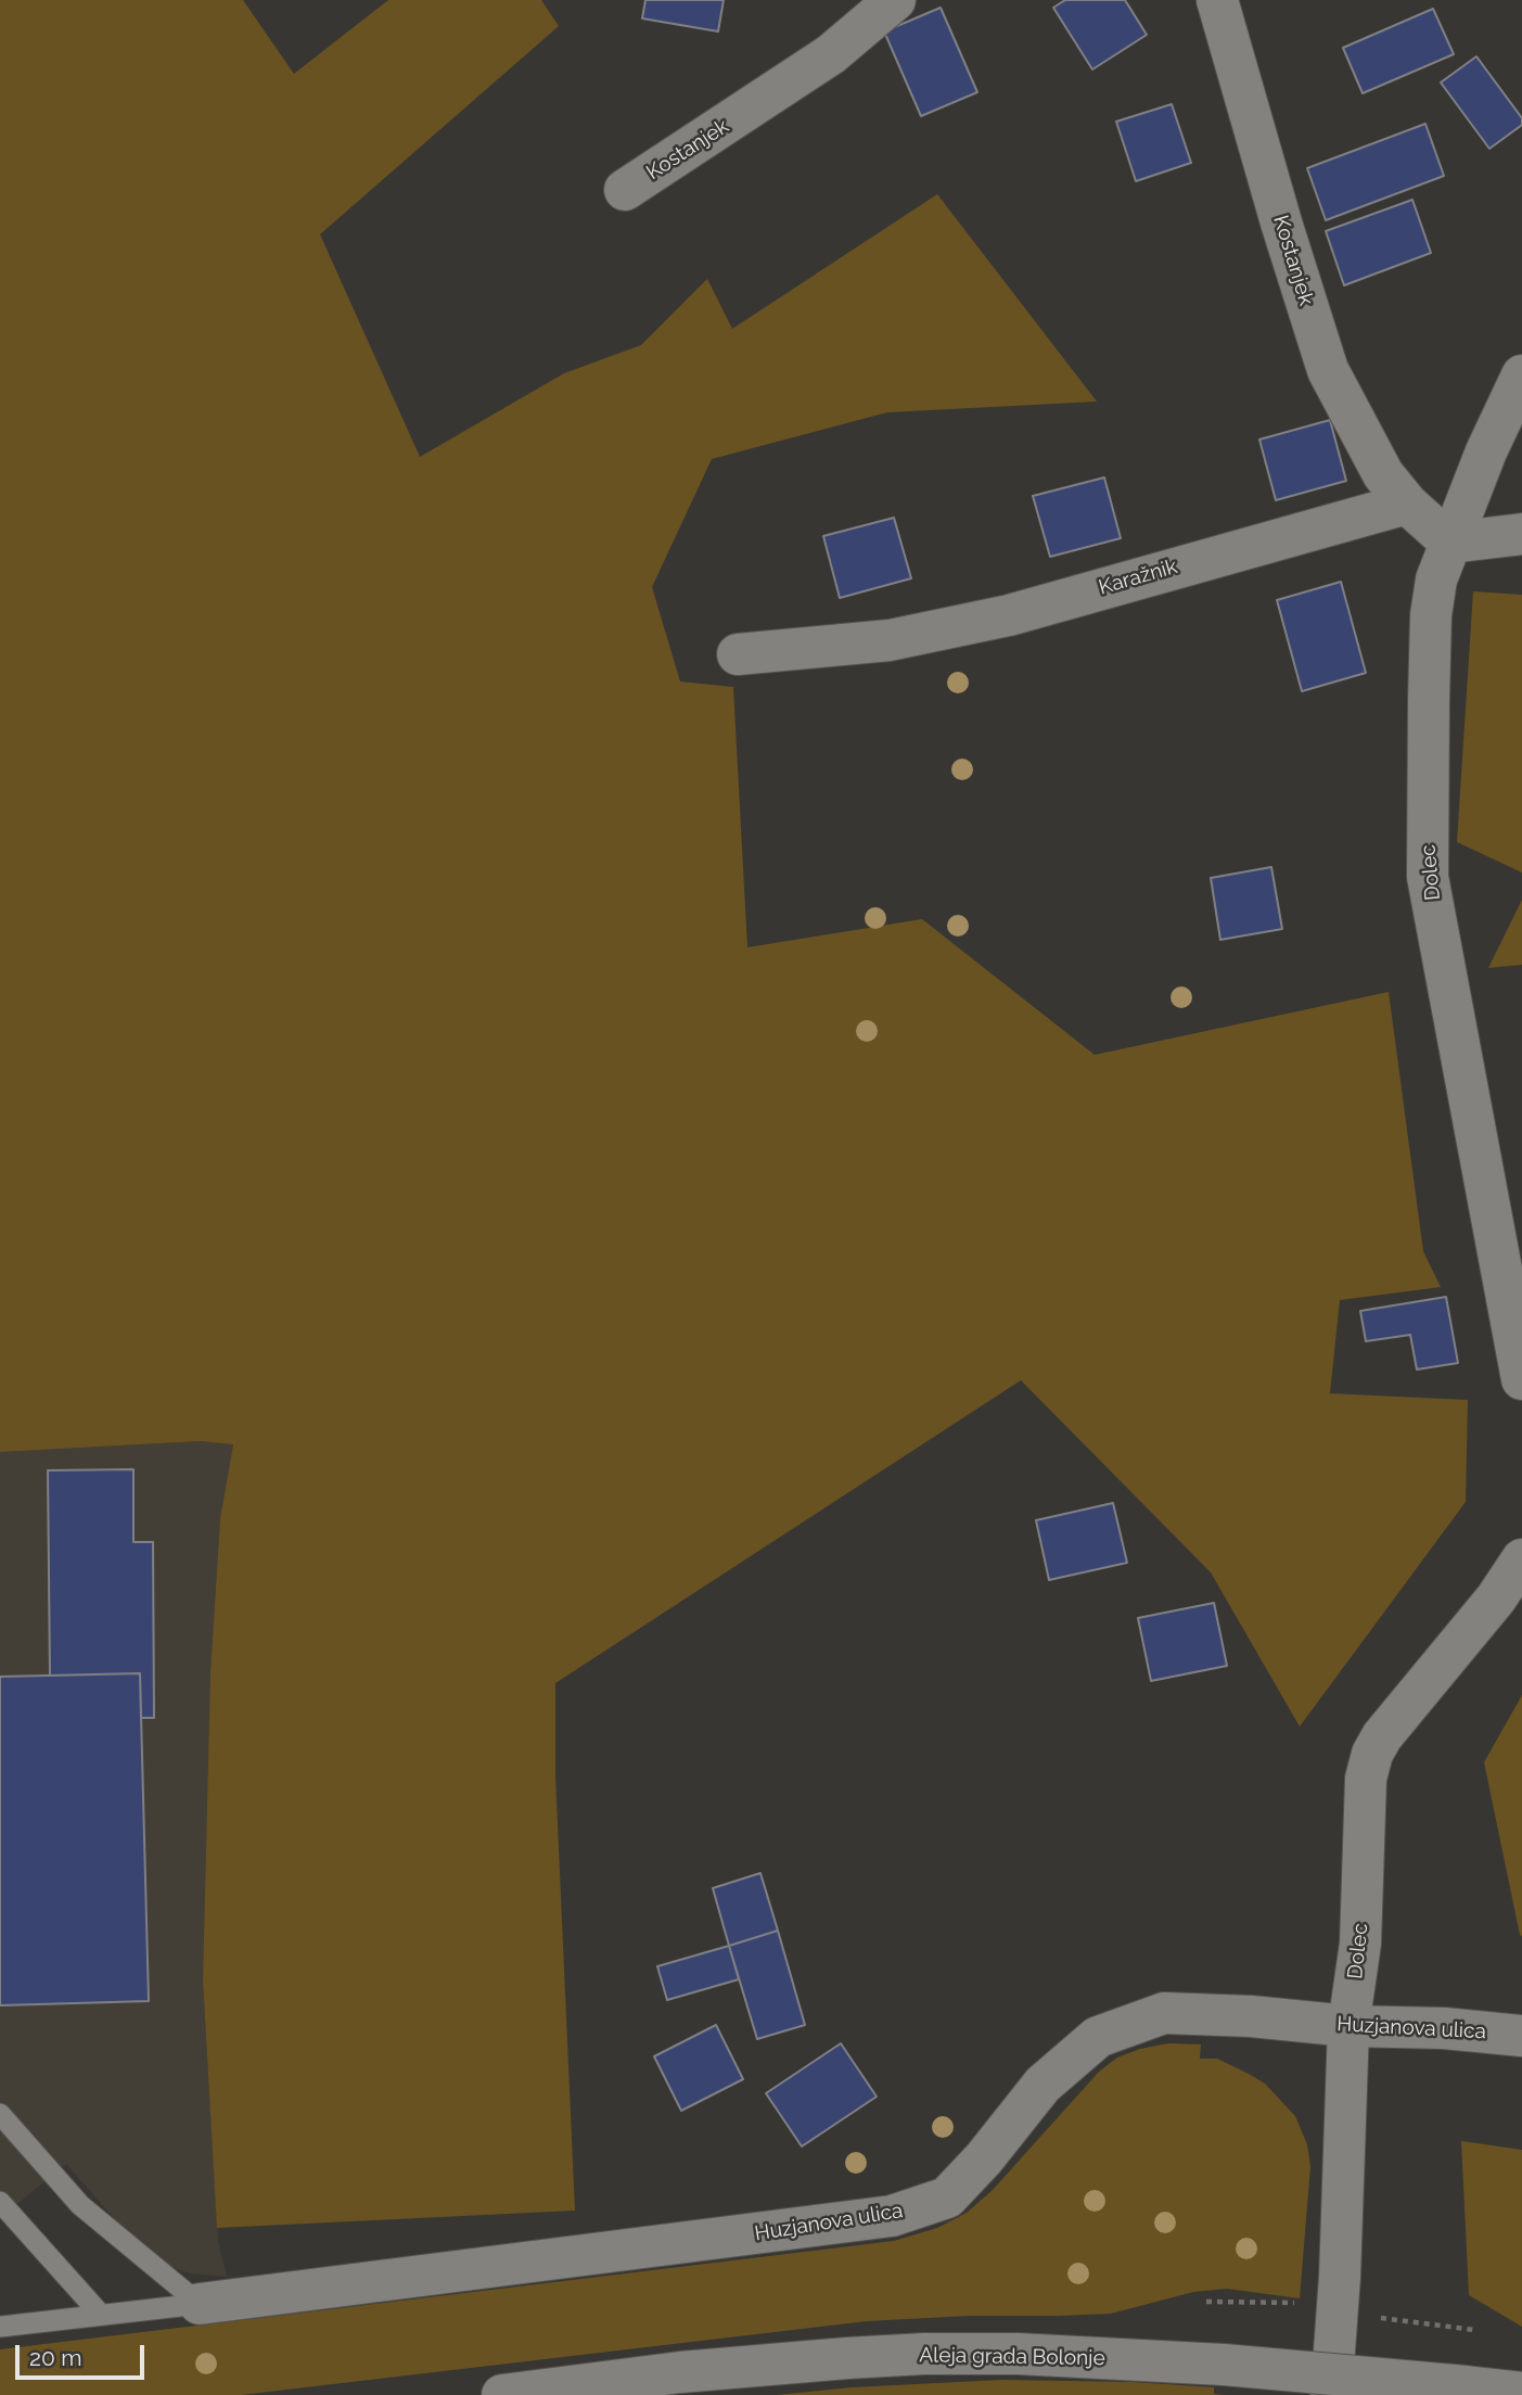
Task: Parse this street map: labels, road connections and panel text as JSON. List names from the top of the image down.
{
  "streets": {
    "street": [
      "Kostanjek",
      "Karažnik",
      "Dolec",
      "Huzjanova ulica",
      "Aleja grada Bolonje"
    ]
  },
  "crossings": [
    ["Kostanjek", "Karažnik"],
    ["Dolec", "Huzjanova ulica"]
  ],
  "scale_bar": "20 m"
}
